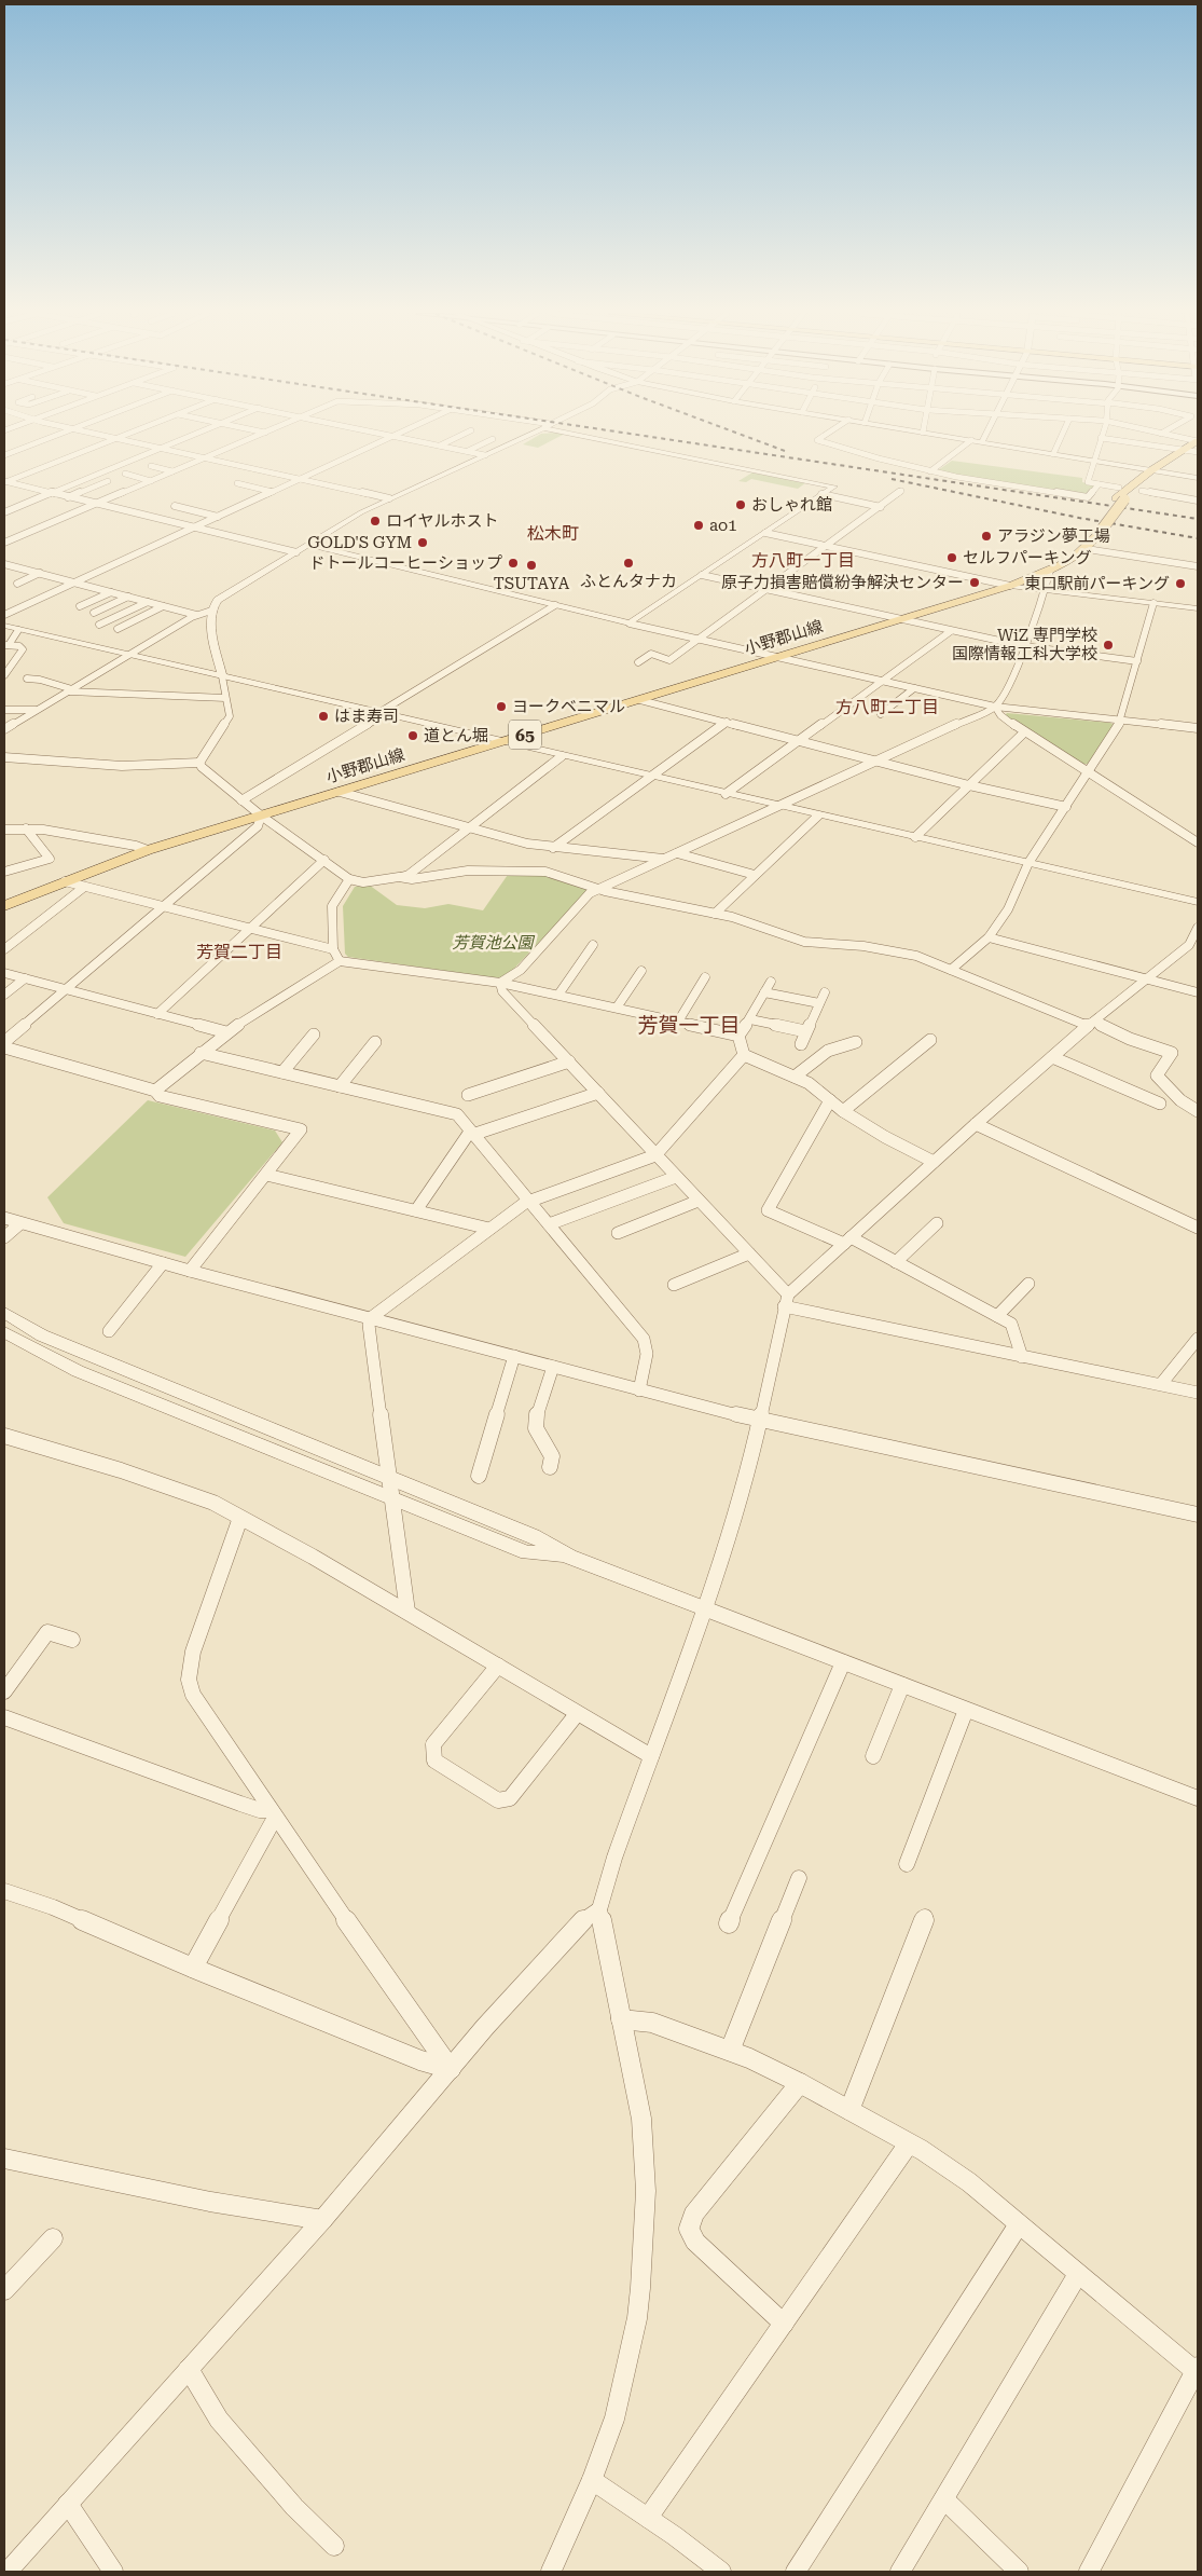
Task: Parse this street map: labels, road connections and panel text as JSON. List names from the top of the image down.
{
  "streets": {
    "main road": ["小野郡山線", "65"]
  },
  "districts": [
    "松木町",
    "方八町一丁目",
    "方八町二丁目",
    "芳賀二丁目",
    "芳賀一丁目"
  ],
  "parks": ["芳賀池公園"],
  "places": [
    "おしゃれ館",
    "ロイヤルホスト",
    "ao1",
    "アラジン夢工場",
    "GOLD'S GYM",
    "セルフパーキング",
    "ドトールコーヒーショップ",
    "ふとんタナカ",
    "TSUTAYA",
    "原子力損害賠償紛争解決センター",
    "東口駅前パーキング",
    "WiZ 専門学校 国際情報工科大学校",
    "ヨークベニマル",
    "はま寿司",
    "道とん堀"
  ]
}
